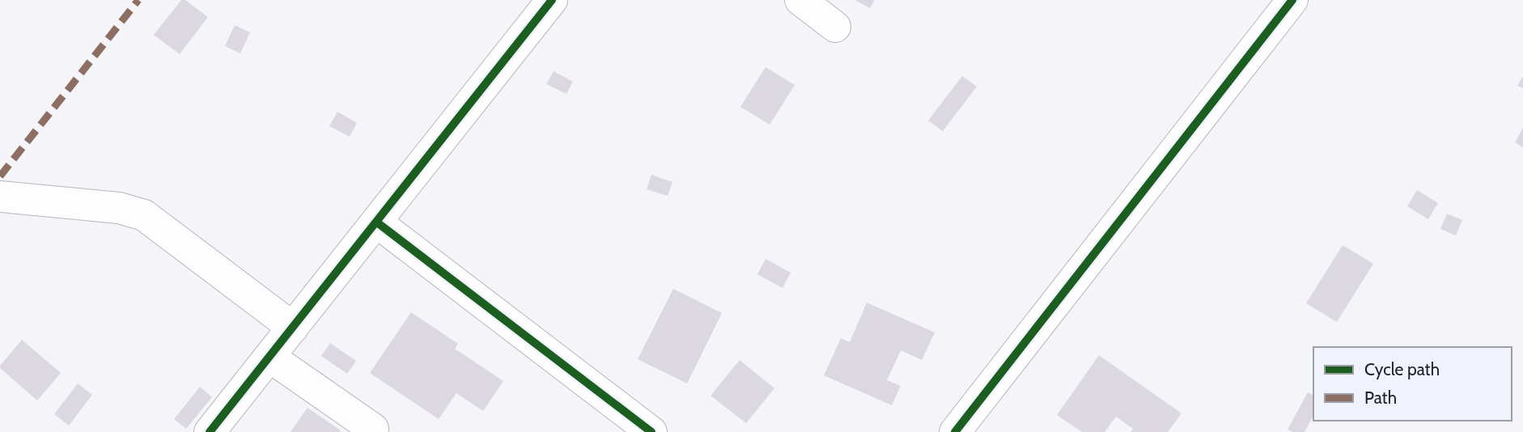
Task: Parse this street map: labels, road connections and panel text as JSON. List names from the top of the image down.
{
  "legend": ["Cycle path", "Path"]
}
